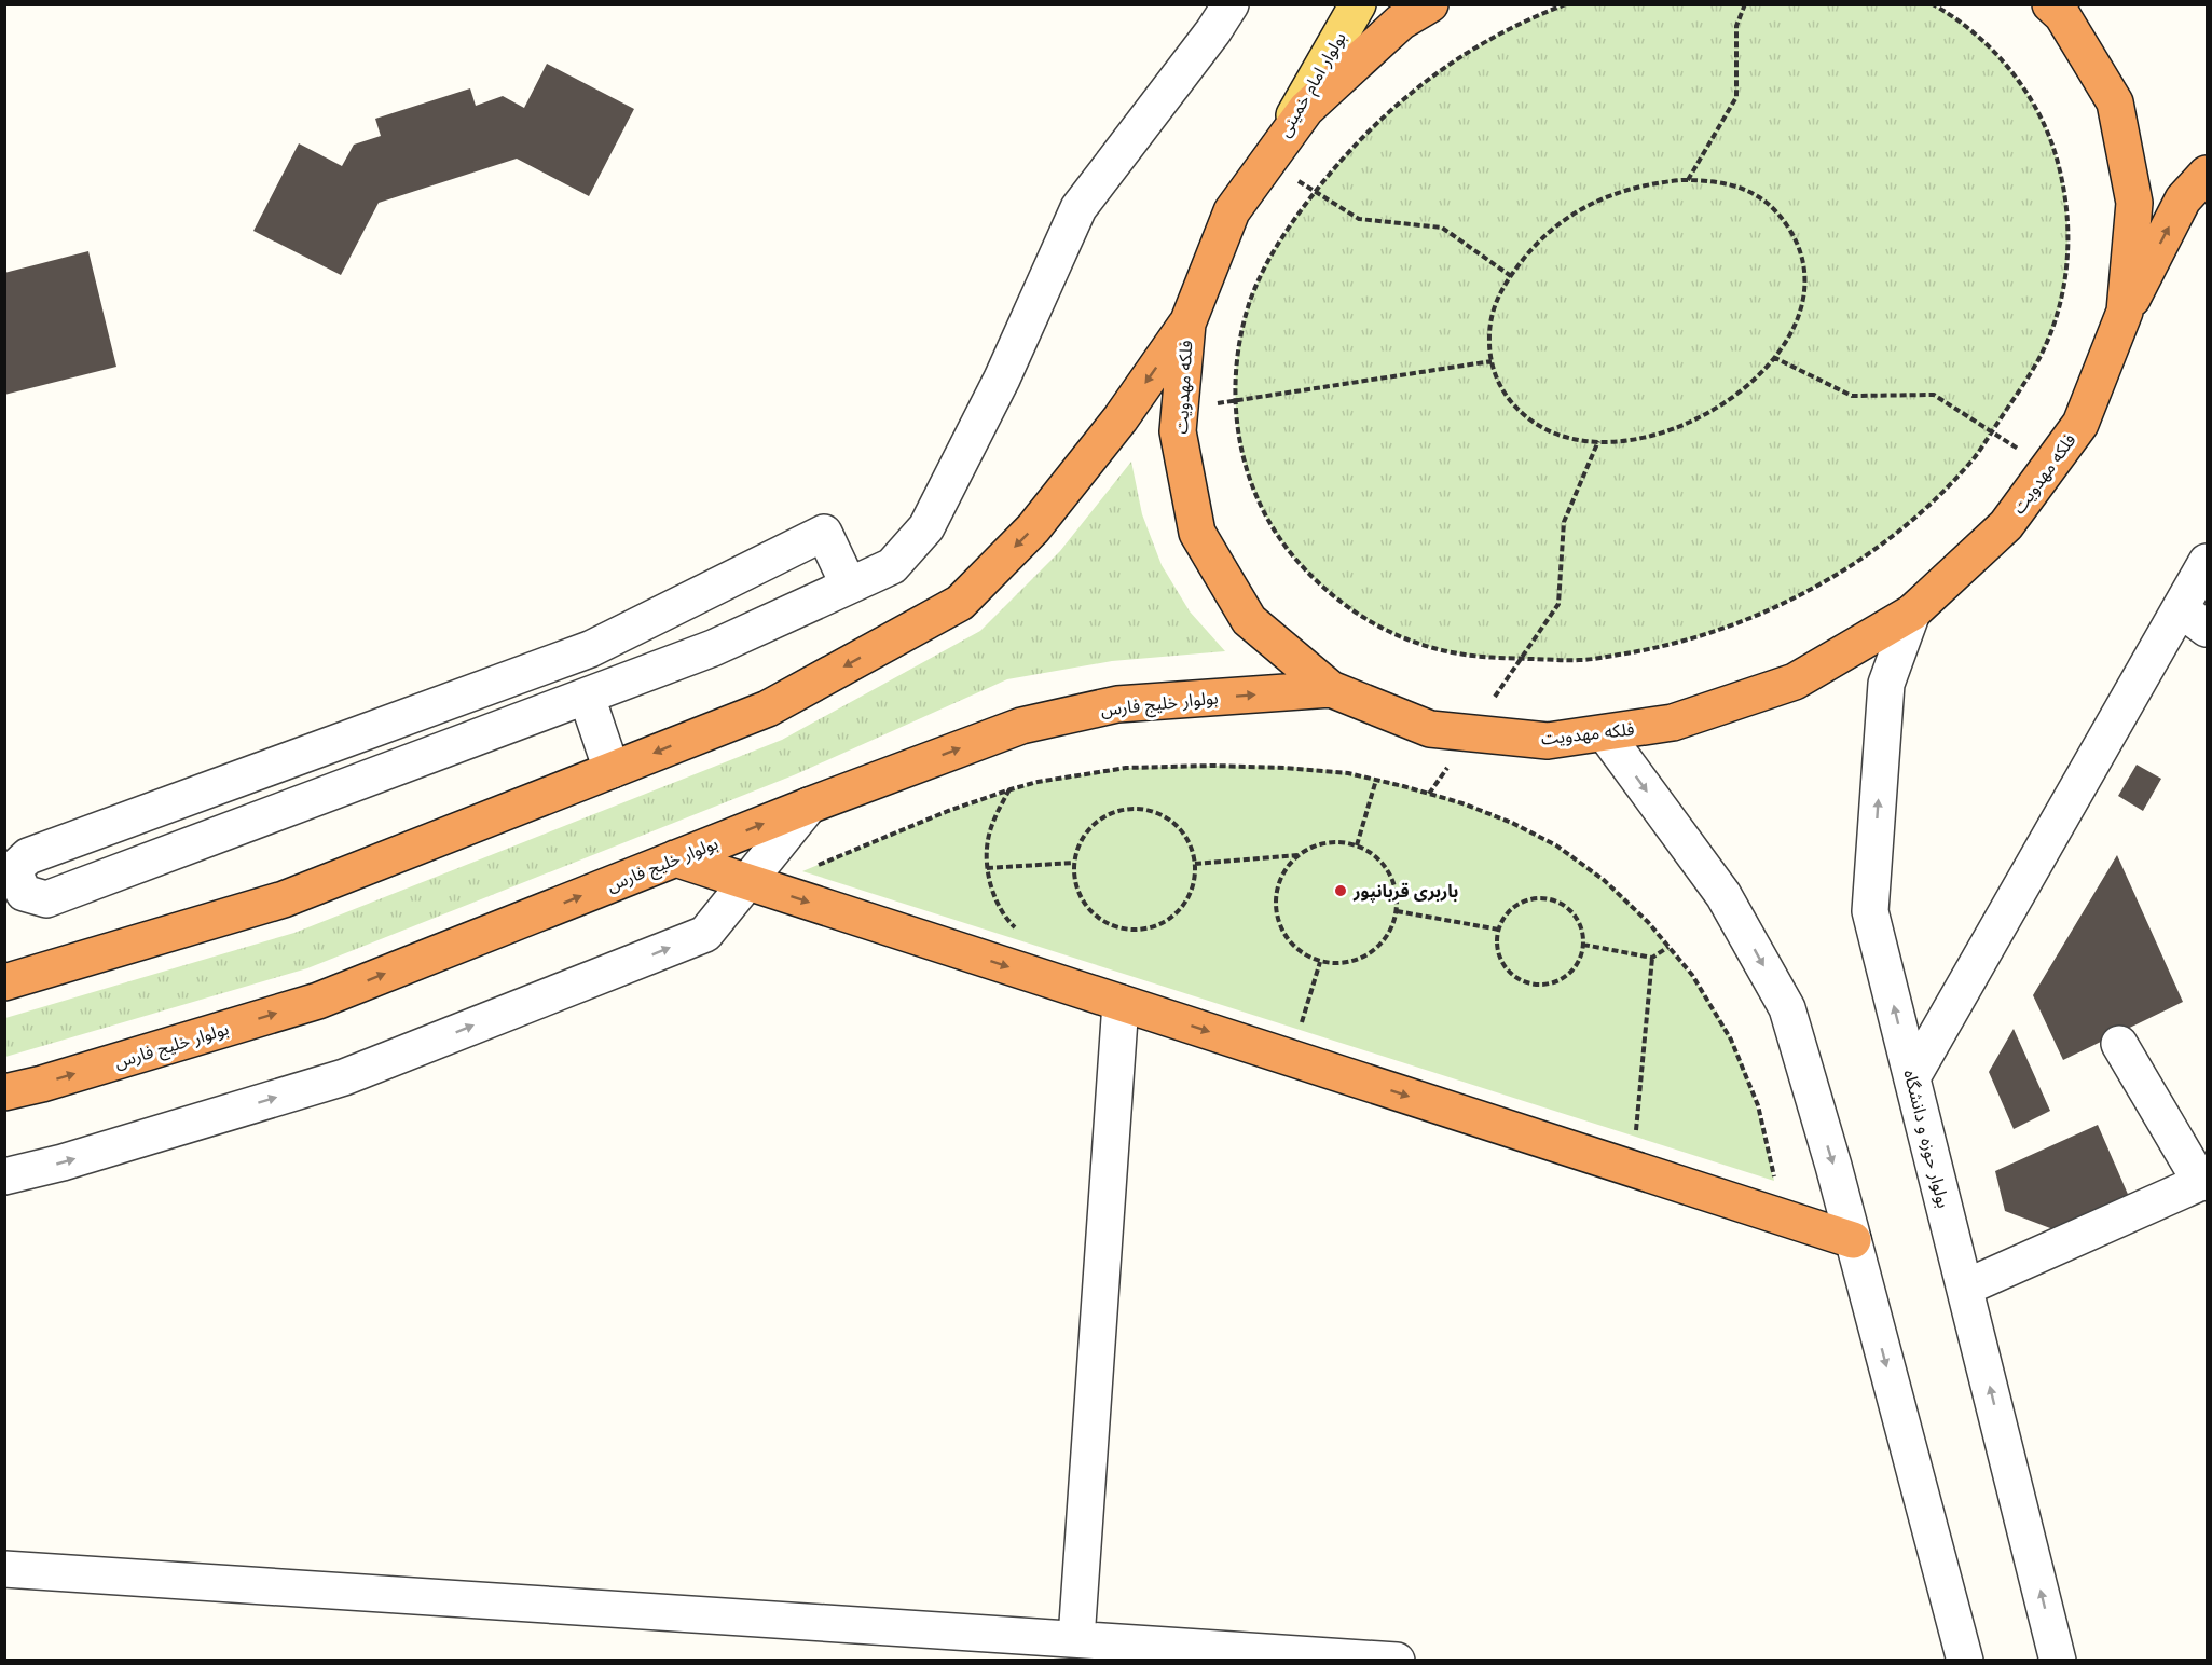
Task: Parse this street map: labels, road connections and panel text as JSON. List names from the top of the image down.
{
  "streets": {
    "highway": ["فلکه مهدویت", "بولوار خلیج فارس"],
    "main road": ["بولوار امام خمینی"],
    "street": ["بولوار حوزه و دانشگاه"]
  },
  "crossings": [
    ["بولوار امام خمینی", "فلکه مهدویت"],
    ["فلکه مهدویت", "بولوار خلیج فارس"],
    ["فلکه مهدویت", "بولوار حوزه و دانشگاه"]
  ],
  "places": ["باربری قربانپور"]
}
